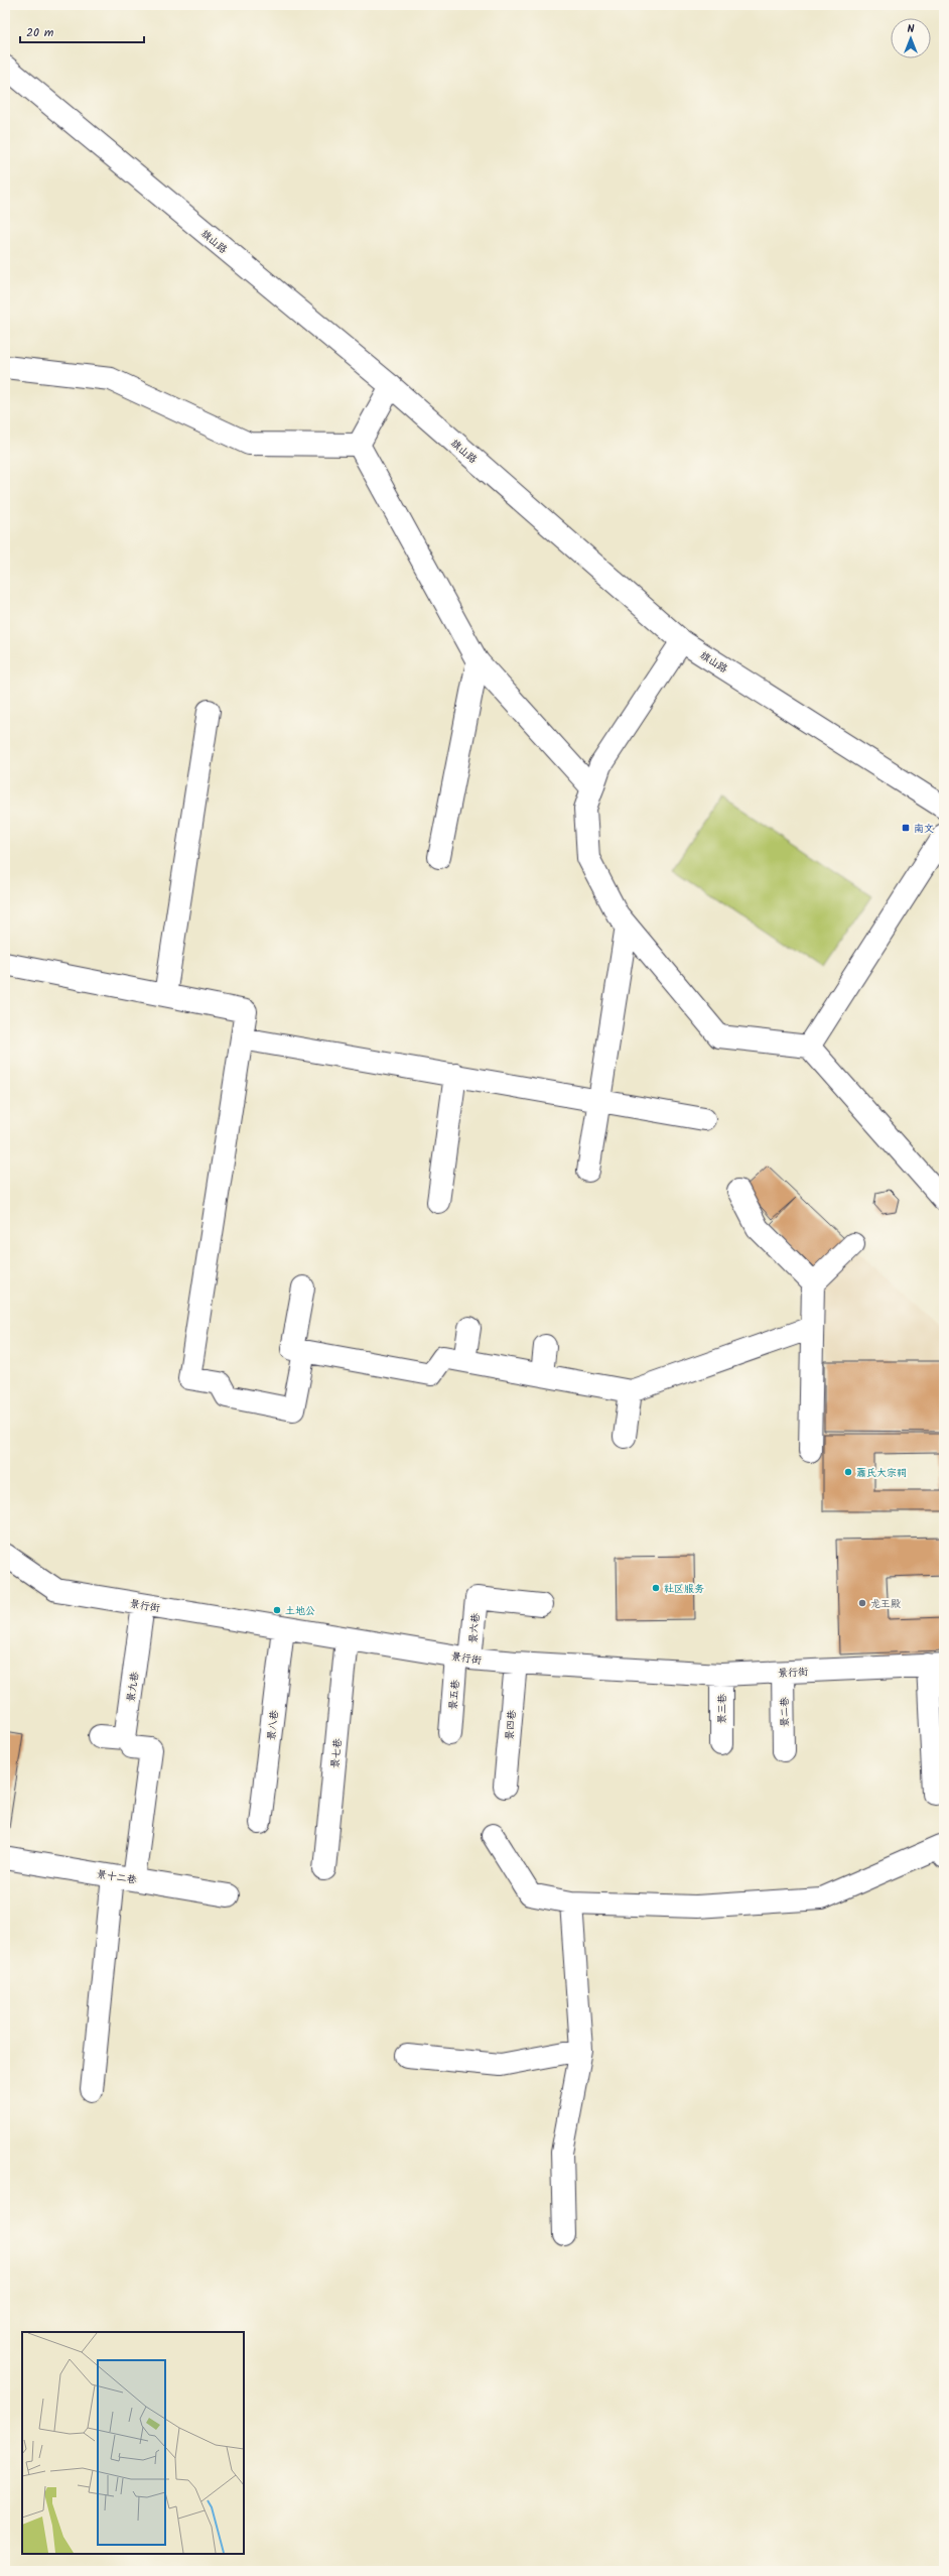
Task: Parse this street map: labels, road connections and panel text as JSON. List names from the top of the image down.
{
  "streets": {
    "street": [
      "旗山路",
      "景行街",
      "景六巷",
      "景九巷",
      "景五巷",
      "景三巷",
      "景二巷",
      "景八巷",
      "景四巷",
      "景七巷",
      "景十二巷"
    ]
  },
  "crossings": [
    ["景行街", "景六巷"],
    ["景行街", "景九巷"],
    ["景行街", "景五巷"],
    ["景行街", "景三巷"],
    ["景行街", "景二巷"],
    ["景行街", "景八巷"],
    ["景行街", "景四巷"],
    ["景行街", "景七巷"],
    ["景六巷", "景五巷"]
  ],
  "places": {
    "transit": ["南文"],
    "other": [
      "蕭氏大宗祠",
      "社区服务",
      "龙王殿",
      "土地公"
    ]
  },
  "scale_bar": "20 m",
  "north": "top"
}
